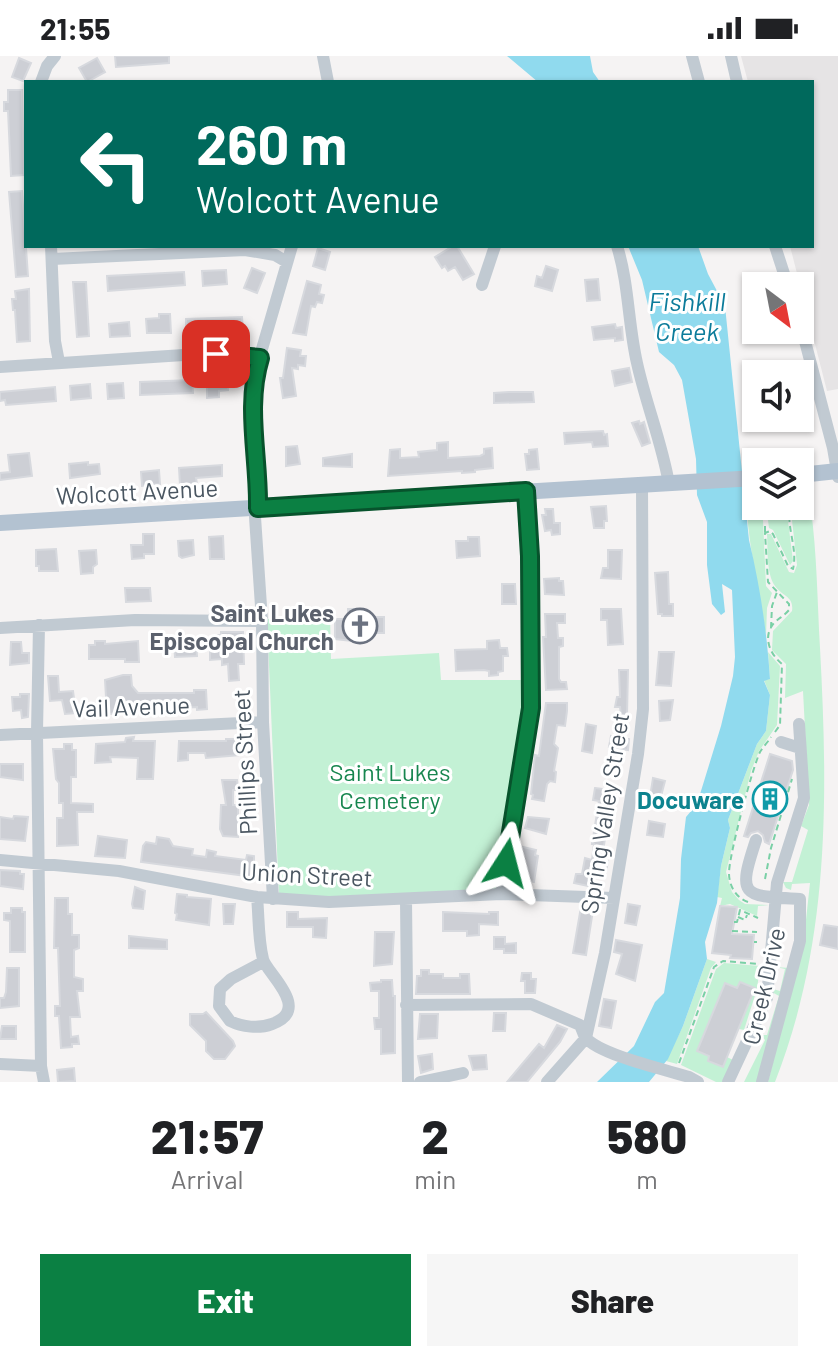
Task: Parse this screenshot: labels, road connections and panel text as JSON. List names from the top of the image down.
{
  "streets": {
    "main road": ["Wolcott Avenue"],
    "street": [
      "Vail Avenue",
      "Phillips Street",
      "Spring Valley Street",
      "Union Street",
      "Creek Drive"
    ]
  },
  "crossings": [
    ["Wolcott Avenue", "Phillips Street"],
    ["Wolcott Avenue", "Spring Valley Street"],
    ["Vail Avenue", "Phillips Street"],
    ["Phillips Street", "Union Street"],
    ["Spring Valley Street", "Union Street"]
  ],
  "water": ["Fishkill Creek"],
  "parks": ["Saint Lukes Cemetery"],
  "places": {
    "church": ["Saint Lukes Episcopal Church"],
    "building": ["Docuware"]
  },
  "north": "bottom right",
  "page": {
    "status": "21:55",
    "turn": ["260 m", "Wolcott Avenue"],
    "eta": [
      "21:57",
      "Arrival",
      "2",
      "min",
      "580",
      "m"
    ],
    "buttons": ["Exit", "Share"]
  }
}
